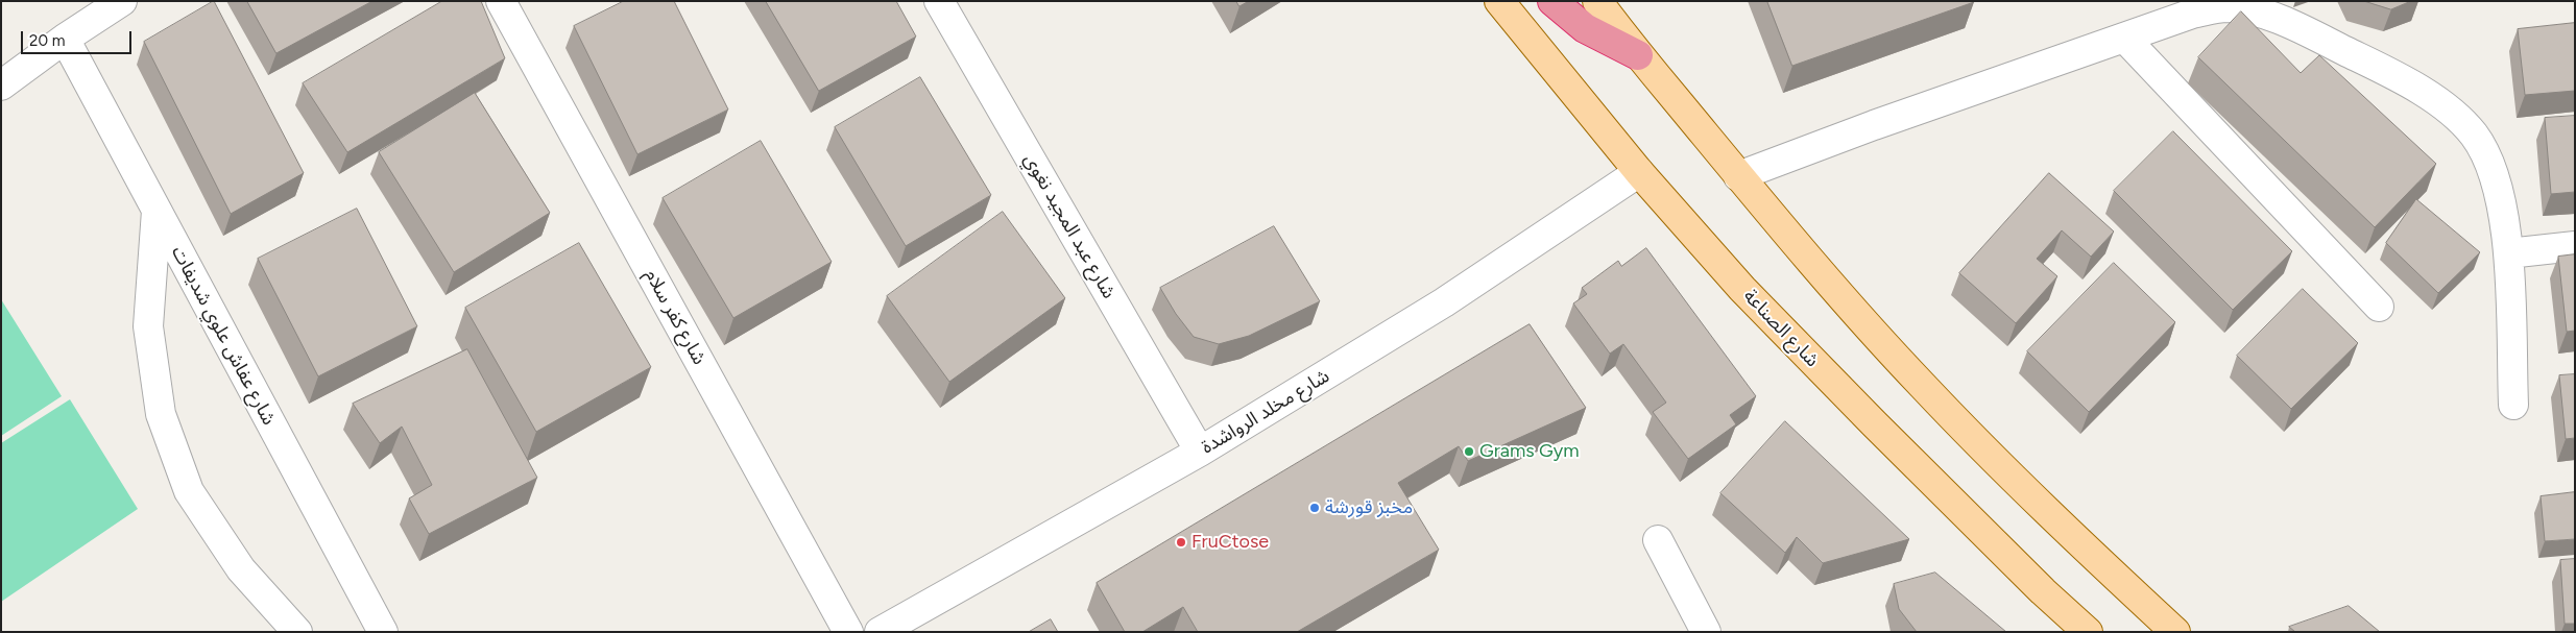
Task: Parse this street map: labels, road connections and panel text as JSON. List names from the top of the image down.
{
  "streets": {
    "main road": ["شارع الصناعة"],
    "street": [
      "شارع عبد المجيد نغوي",
      "شارع كفر سلام",
      "شارع عفاش علوي شديفات",
      "شارع مخلد الرواشدة"
    ]
  },
  "crossings": [
    ["شارع عبد المجيد نغوي", "شارع مخلد الرواشدة"],
    ["شارع الصناعة", "شارع مخلد الرواشدة"]
  ],
  "places": ["Grams Gym", "مخبز قورشة", "FruCtose"],
  "scale_bar": "20 m"
}
